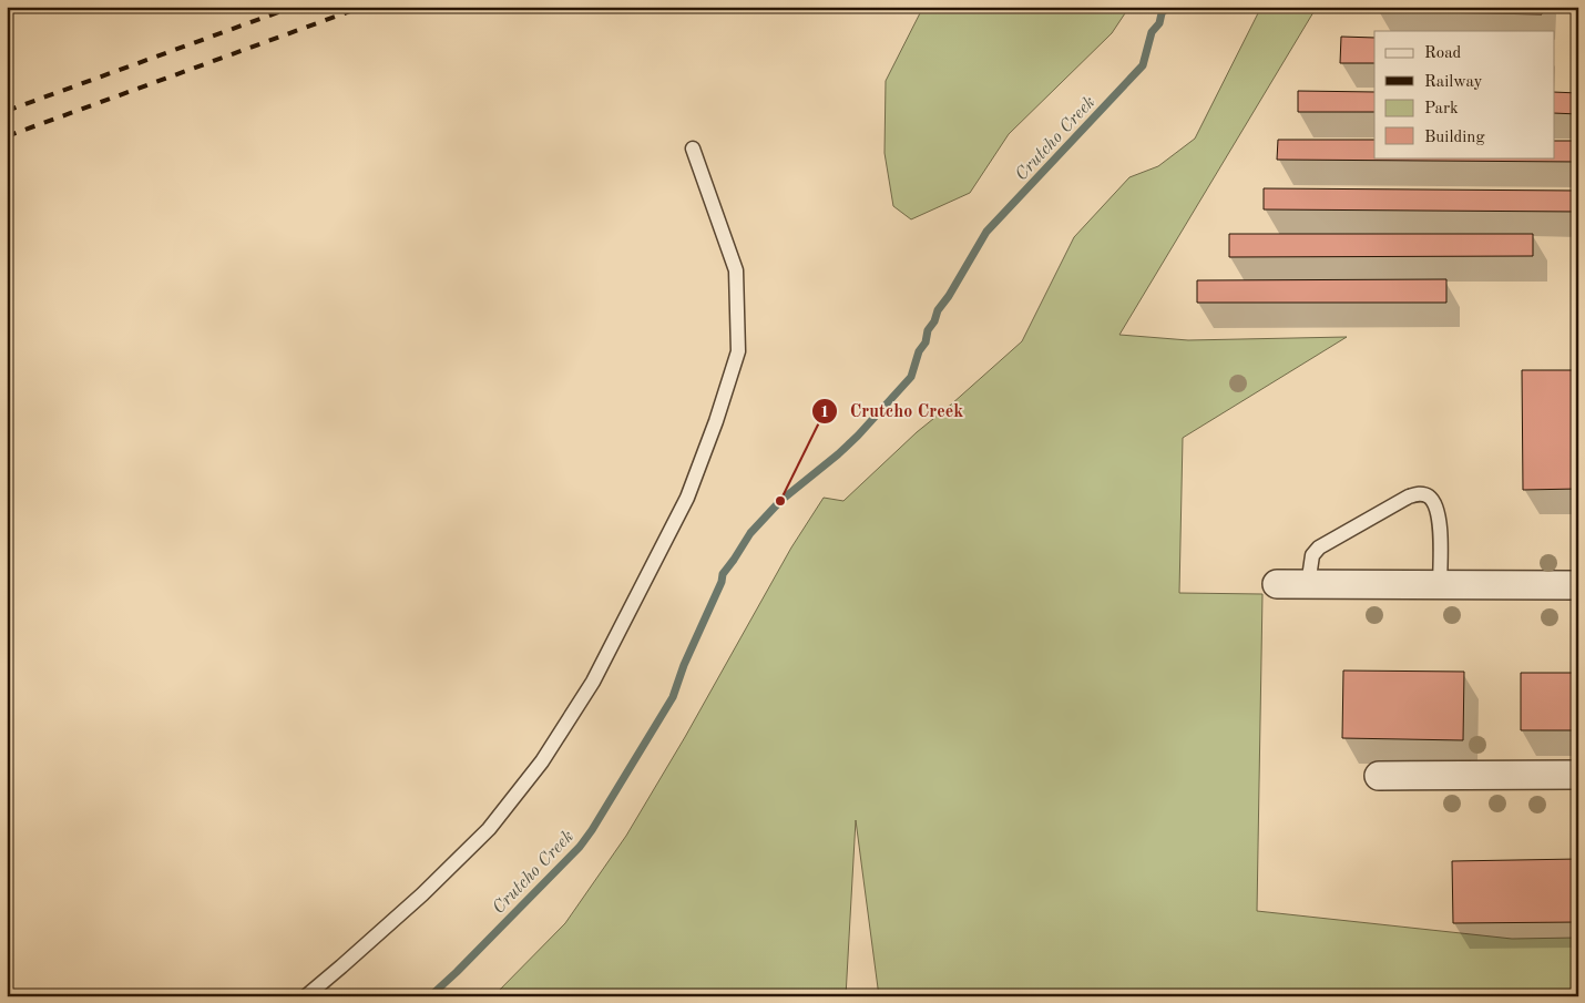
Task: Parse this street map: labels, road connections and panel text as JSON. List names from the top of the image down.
{
  "water": ["Crutcho Creek"],
  "places": ["Crutcho Creek"],
  "legend": [
    "Road",
    "Railway",
    "Park",
    "Building"
  ]
}
